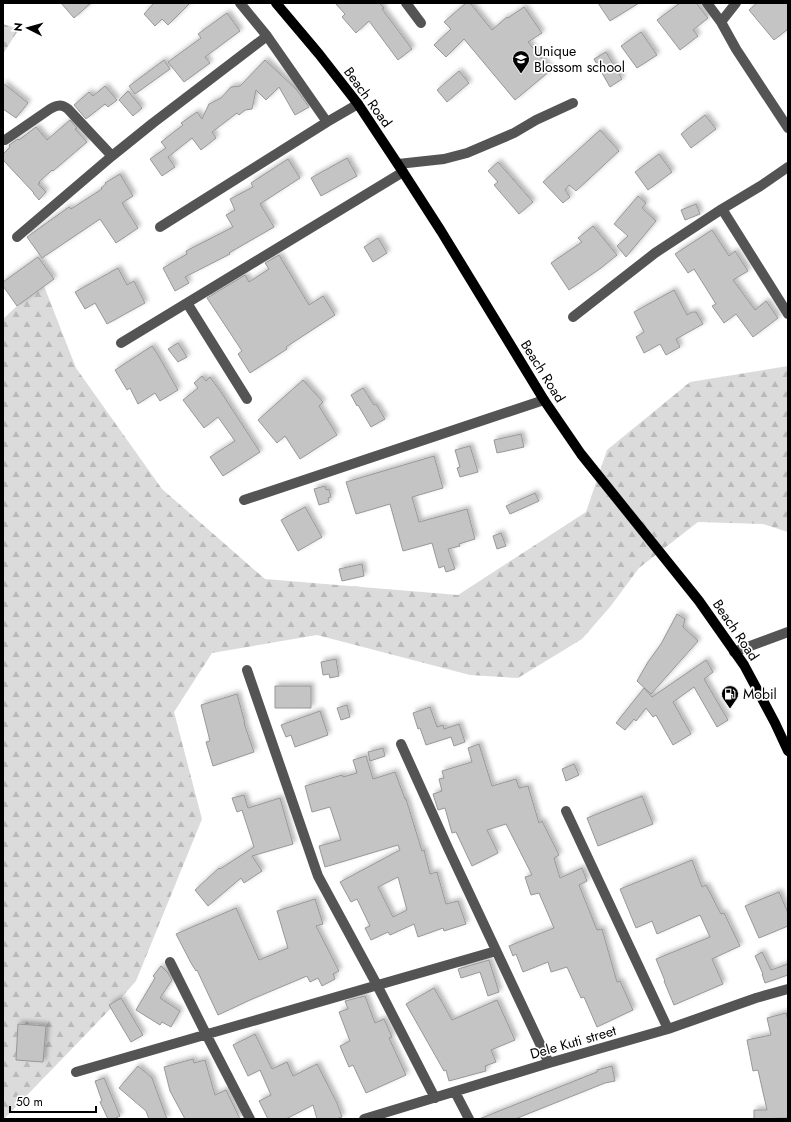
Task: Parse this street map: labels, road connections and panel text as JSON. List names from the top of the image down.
{
  "streets": {
    "main road": ["Beach Road"],
    "street": ["Dele Kuti street"]
  },
  "places": {
    "school or university": ["Unique Blossom school"],
    "fuel station": ["Mobil"]
  },
  "scale_bar": "50 m",
  "north": "left"
}
